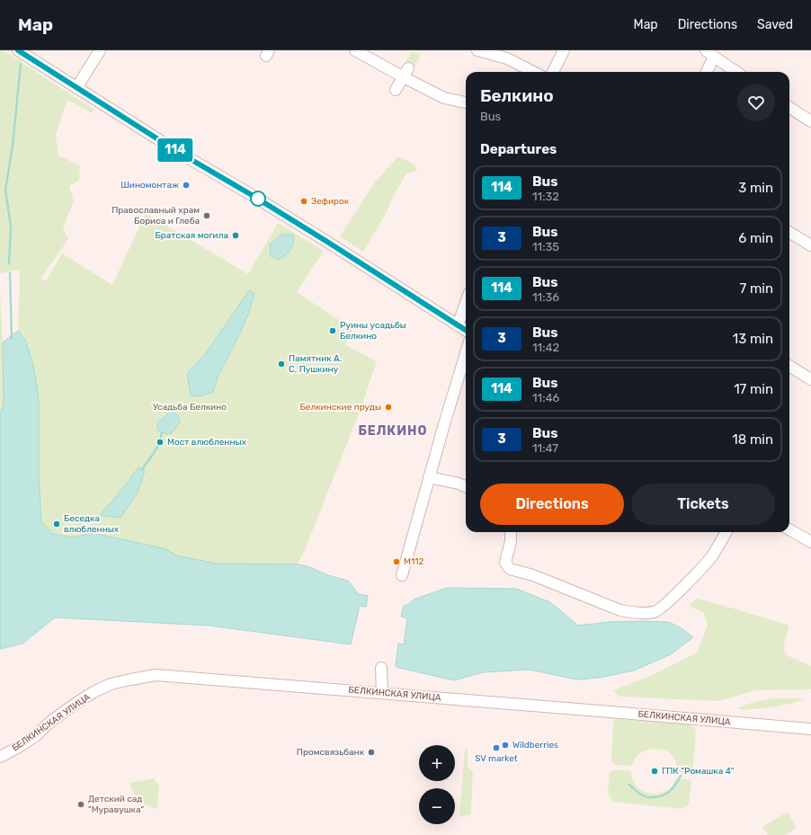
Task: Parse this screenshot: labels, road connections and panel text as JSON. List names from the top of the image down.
{
  "streets": {
    "street": ["БЕЛКИНСКАЯ УЛИЦА"]
  },
  "districts": ["БЕЛКИНО"],
  "parks": ["Усадьба Белкино"],
  "places": [
    "Шиномонтаж",
    "Зефирок",
    "Православный храм Бориса и Глеба",
    "Братская могила",
    "Руины усадьбы Белкино",
    "Памятник А. С. Пушкину",
    "Белкинские пруды",
    "Мост влюбленных",
    "Беседка влюбленных",
    "М112",
    "Wildberries",
    "SV market",
    "Промсвязьбанк",
    "ГПК \"Ромашка 4\"",
    "Детский сад \"Муравушка\""
  ],
  "lines": ["bus line 114"],
  "page": {
    "header": "Map",
    "nav": ["Map", "Directions", "Saved"],
    "on_map": "114",
    "heading": [
      ["Белкино", "Bus"],
      "Departures"
    ],
    "list": [
      {
        "mark": "114",
        "name": "Bus",
        "note": "11:32",
        "value": "3 min"
      },
      {
        "mark": "3",
        "name": "Bus",
        "note": "11:35",
        "value": "6 min"
      },
      {
        "mark": "114",
        "name": "Bus",
        "note": "11:36",
        "value": "7 min"
      },
      {
        "mark": "3",
        "name": "Bus",
        "note": "11:42",
        "value": "13 min"
      },
      {
        "mark": "114",
        "name": "Bus",
        "note": "11:46",
        "value": "17 min"
      },
      {
        "mark": "3",
        "name": "Bus",
        "note": "11:47",
        "value": "18 min"
      }
    ],
    "buttons": ["Directions", "Tickets"],
    "map_buttons": ["+", "−"]
  }
}
